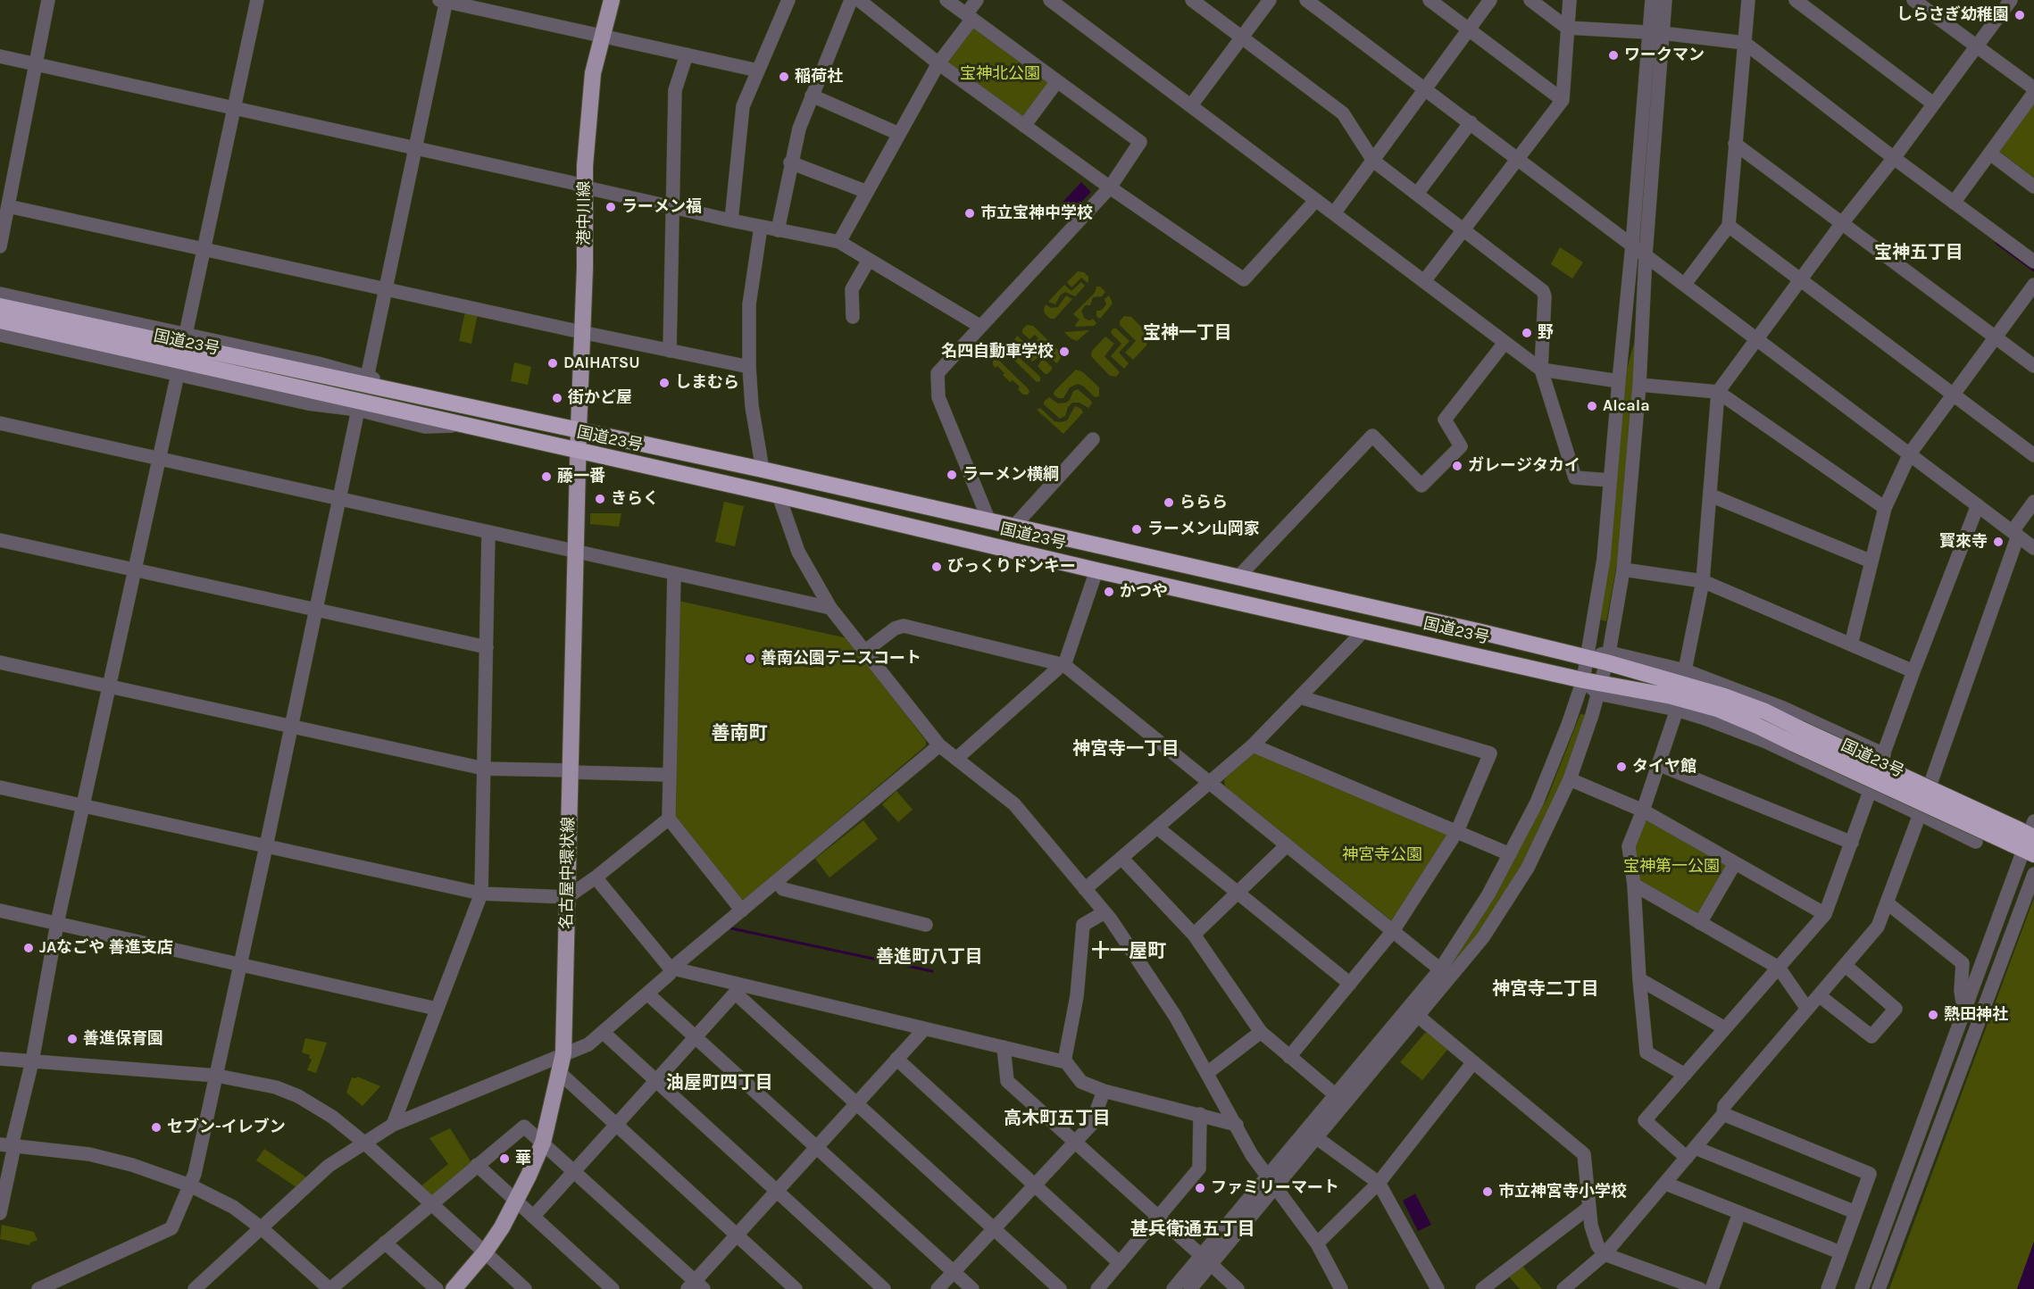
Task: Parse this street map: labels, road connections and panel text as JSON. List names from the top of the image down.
{
  "streets": {
    "highway": ["国道23号"],
    "main road": ["港中川線", "名古屋中環状線"]
  },
  "crossings": [
    ["港中川線", "国道23号"],
    ["港中川線", "名古屋中環状線"],
    ["国道23号", "名古屋中環状線"]
  ],
  "districts": [
    "宝神五丁目",
    "宝神一丁目",
    "善南町",
    "神宮寺一丁目",
    "十一屋町",
    "善進町八丁目",
    "神宮寺二丁目",
    "油屋町四丁目",
    "高木町五丁目",
    "甚兵衛通五丁目"
  ],
  "parks": ["宝神北公園", "神宮寺公園", "宝神第一公園"],
  "places": [
    "しらさぎ幼稚園",
    "ワークマン",
    "稲荷社",
    "ラーメン福",
    "市立宝神中学校",
    "野",
    "名四自動車学校",
    "DAIHATSU",
    "しまむら",
    "街かど屋",
    "Alcala",
    "ガレージタカイ",
    "ラーメン横綱",
    "藤一番",
    "きらく",
    "ららら",
    "ラーメン山岡家",
    "寳來寺",
    "びっくりドンキー",
    "かつや",
    "善南公園テニスコート",
    "タイヤ館",
    "JAなごや 善進支店",
    "熱田神社",
    "善進保育園",
    "セブン-イレブン",
    "華",
    "ファミリーマート",
    "市立神宮寺小学校"
  ]
}
